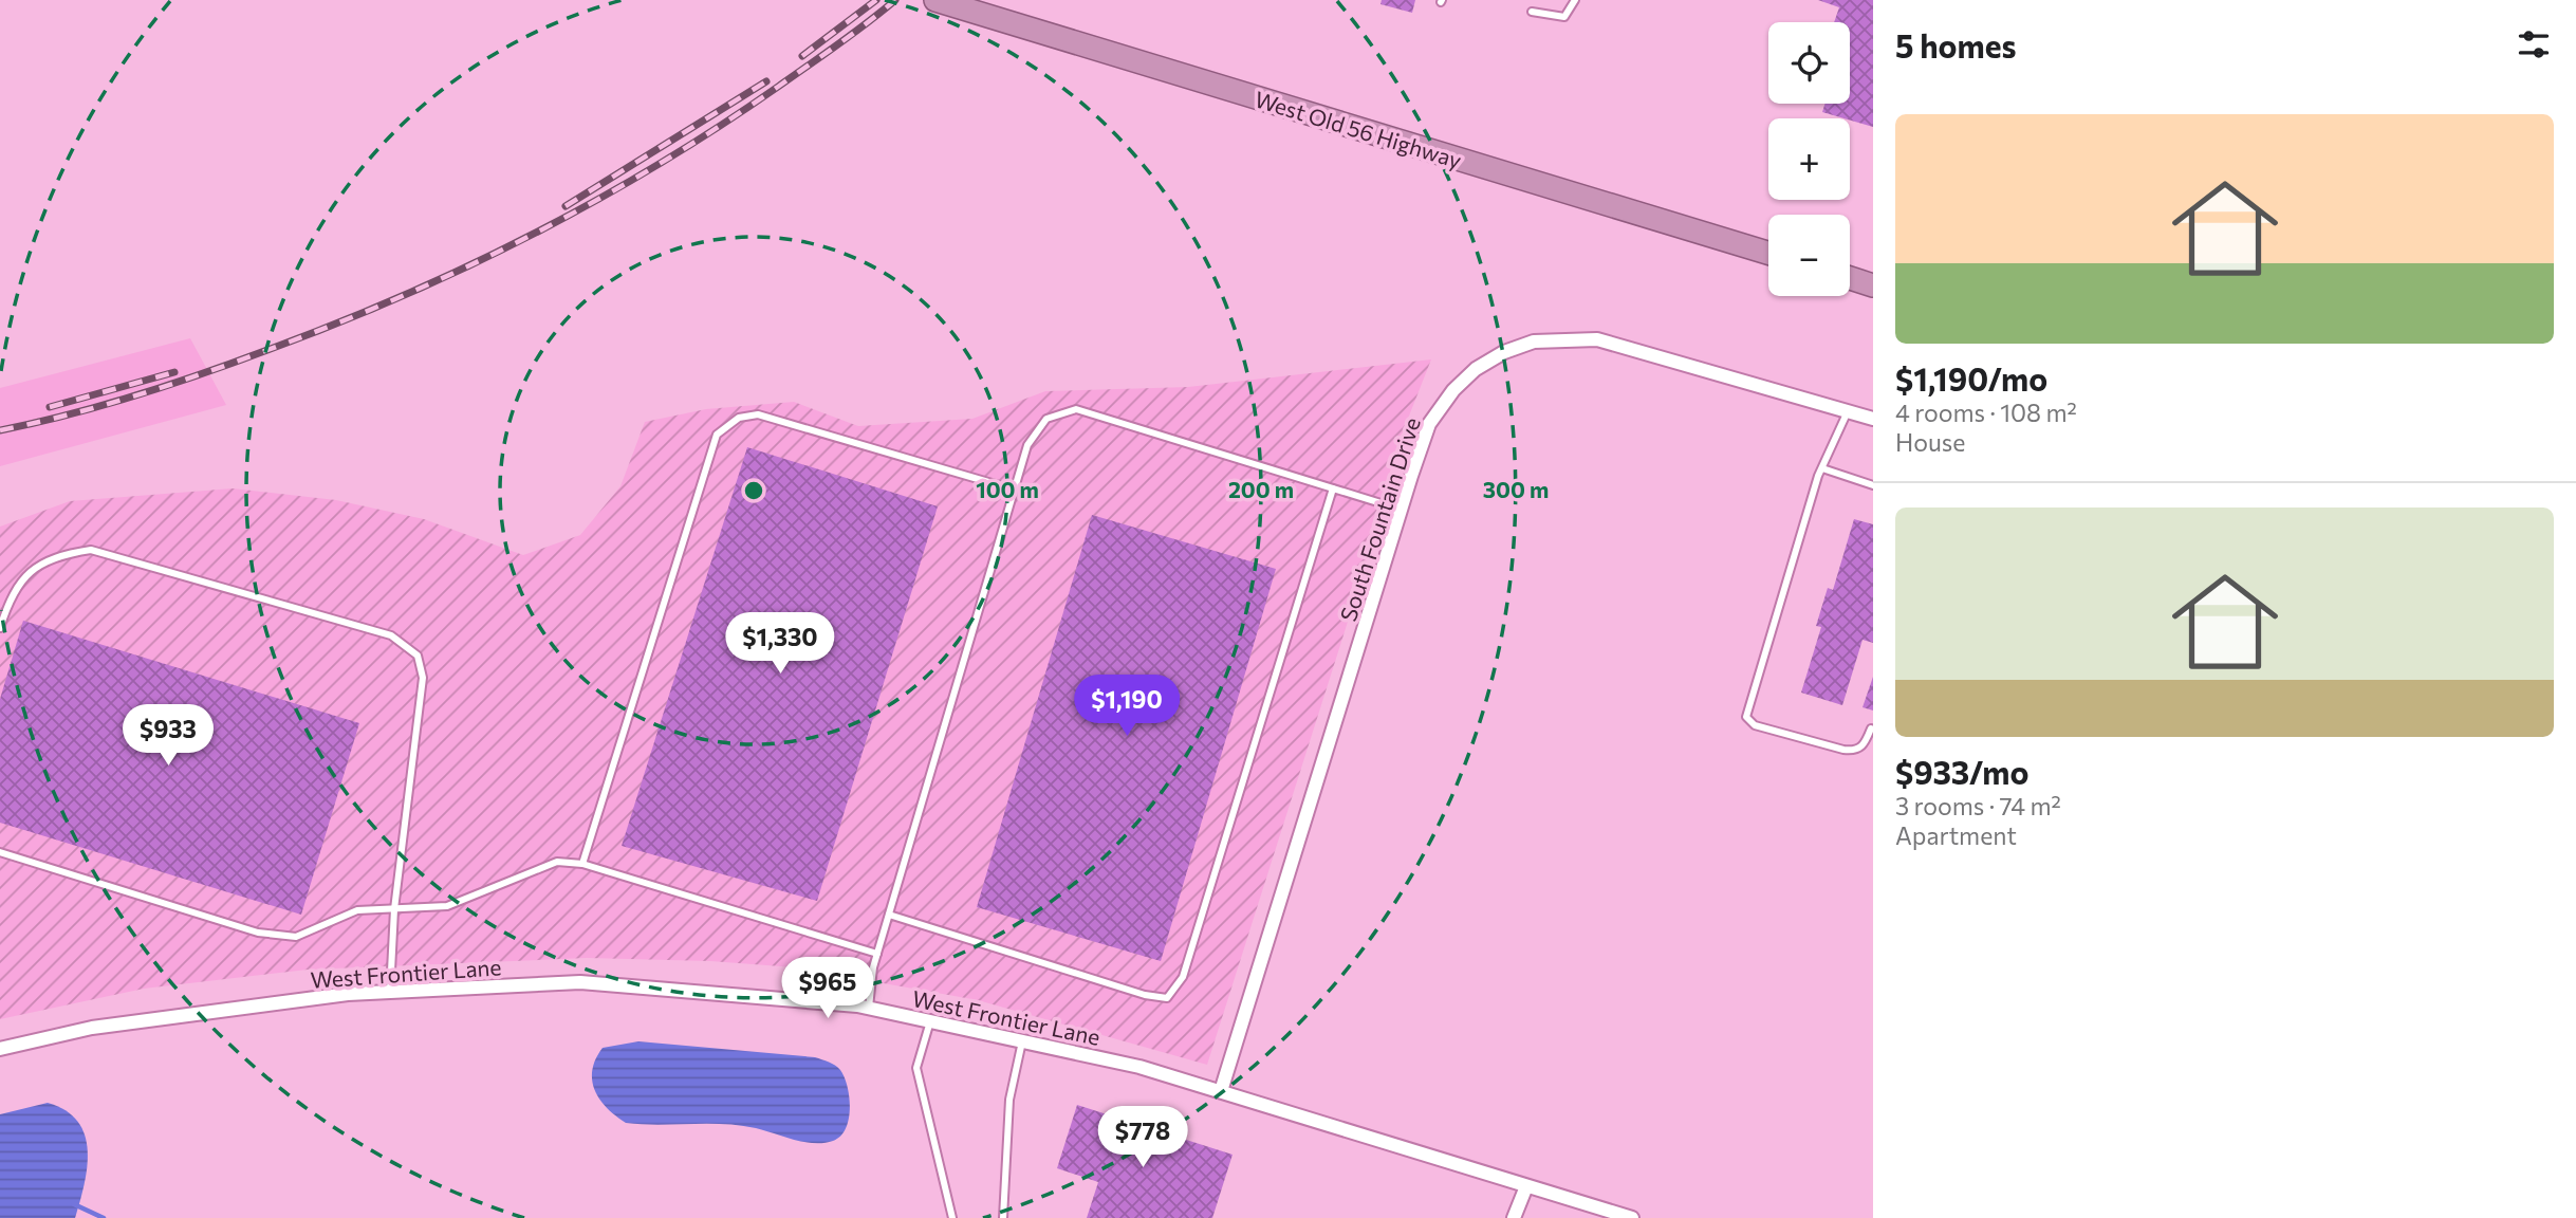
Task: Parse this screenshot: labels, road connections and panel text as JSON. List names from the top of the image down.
{
  "streets": {
    "highway": ["West Old 56 Highway"],
    "street": ["South Fountain Drive", "West Frontier Lane"]
  },
  "crossings": [
    ["South Fountain Drive", "West Frontier Lane"]
  ],
  "page": {
    "heading": "5 homes",
    "map_buttons": ["+", "−"],
    "list": [
      {
        "name": "$1,190/mo",
        "note": "4 rooms · 108 m² · House"
      },
      {
        "name": "$933/mo",
        "note": "3 rooms · 74 m² · Apartment"
      }
    ],
    "price": [
      "$1,330",
      "$1,190",
      "$933",
      "$965",
      "$778"
    ]
  },
  "rings": ["100 m", "200 m", "300 m"]
}
